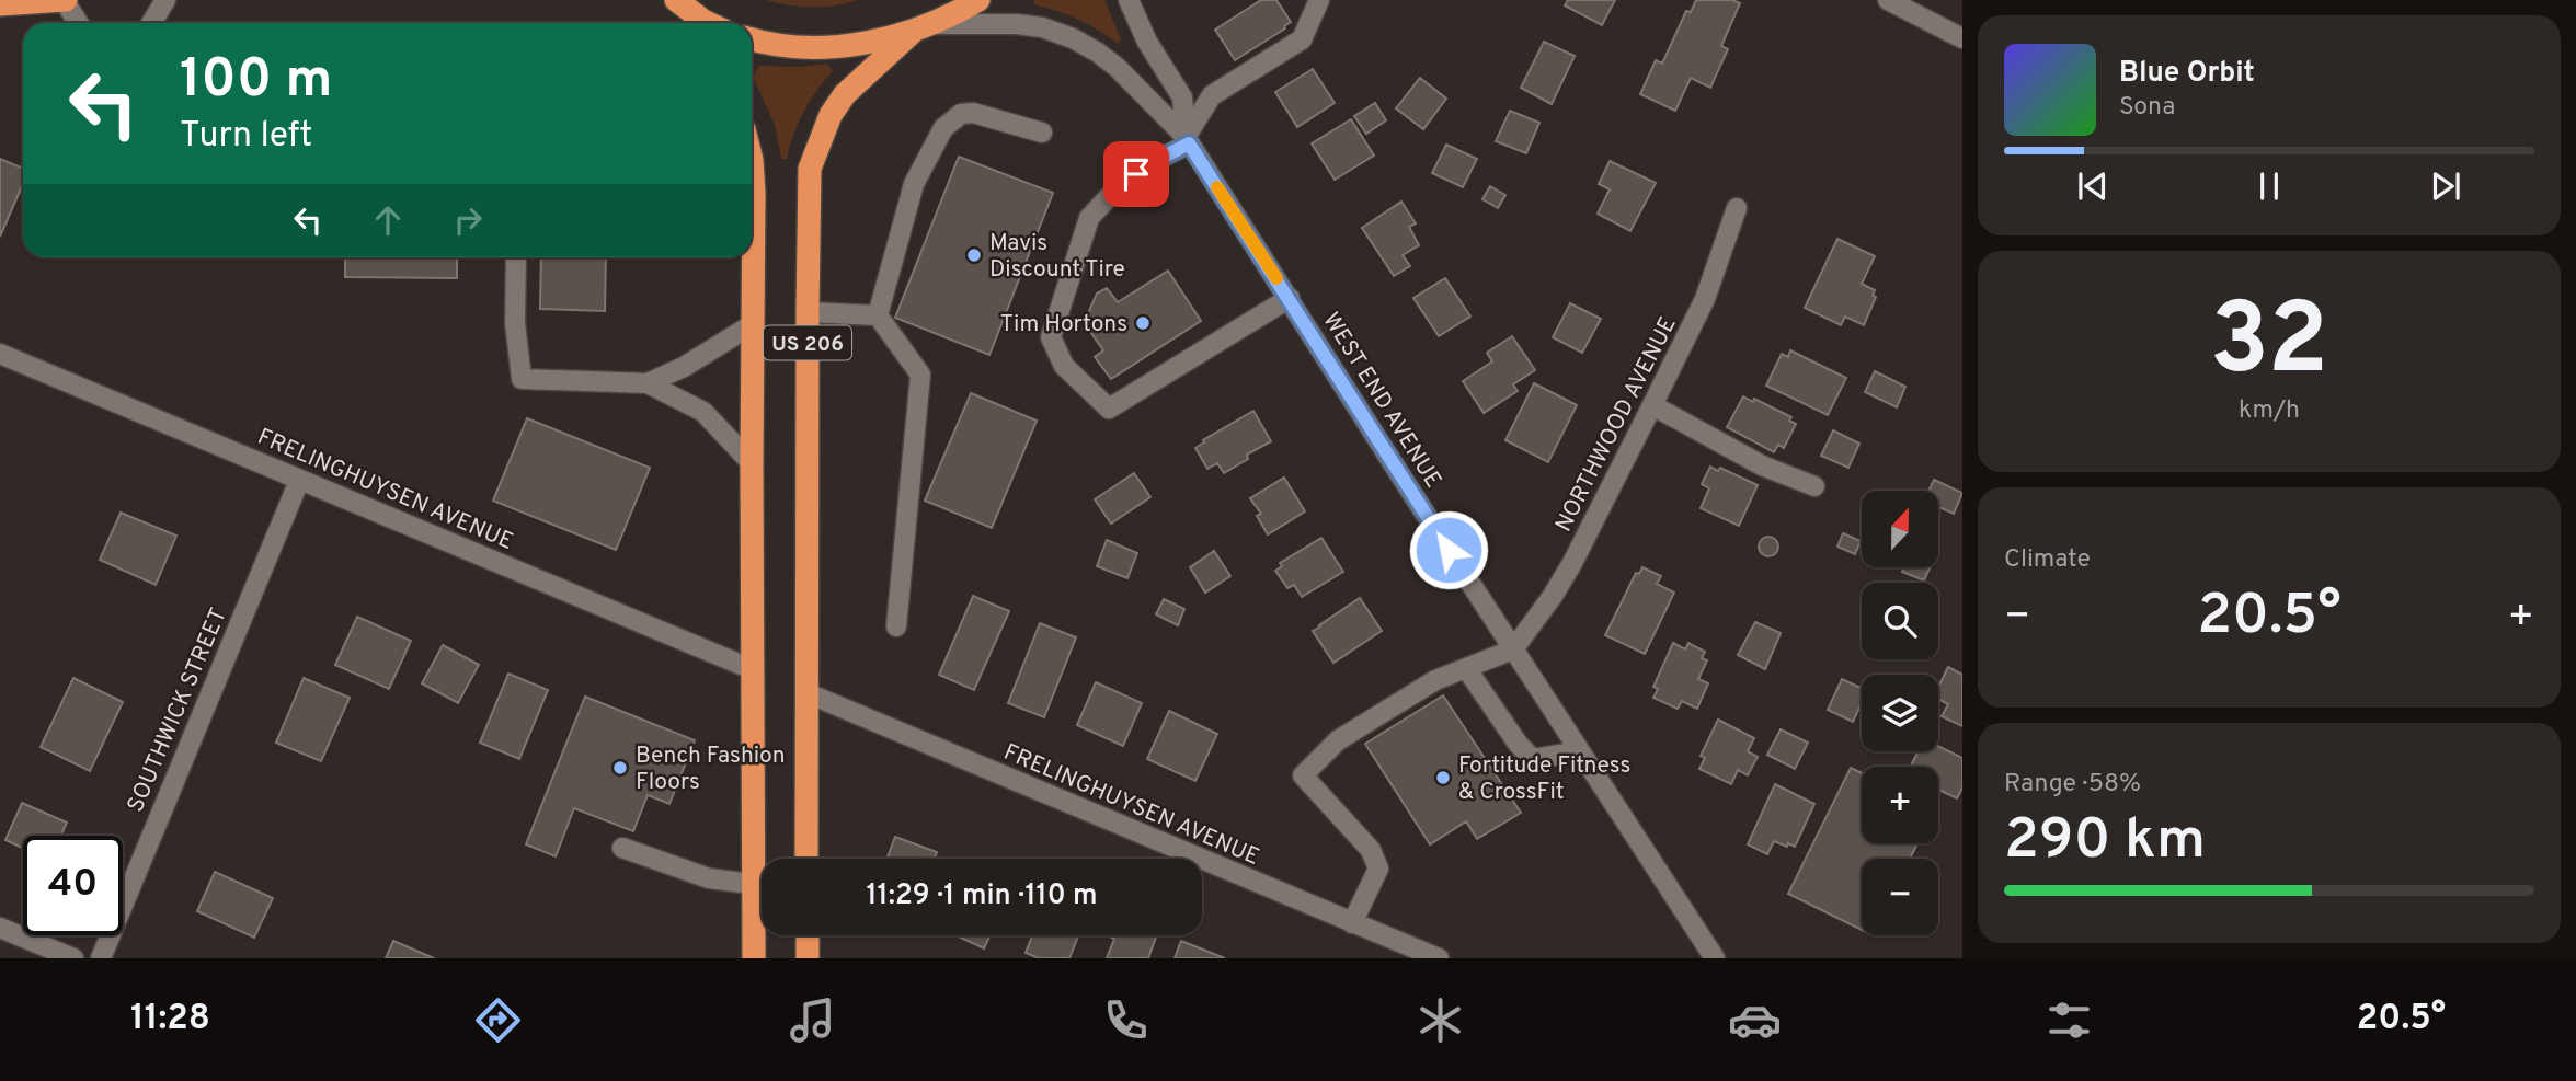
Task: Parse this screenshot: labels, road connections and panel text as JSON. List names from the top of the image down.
{
  "streets": {
    "highway": ["US 206"],
    "street": [
      "WEST END AVENUE",
      "NORTHWOOD AVENUE",
      "FRELINGHUYSEN AVENUE",
      "SOUTHWICK STREET"
    ]
  },
  "crossings": [
    ["US 206", "WEST END AVENUE"],
    ["US 206", "FRELINGHUYSEN AVENUE"],
    ["WEST END AVENUE", "NORTHWOOD AVENUE"],
    ["FRELINGHUYSEN AVENUE", "SOUTHWICK STREET"]
  ],
  "places": [
    "Mavis Discount Tire",
    "Tim Hortons",
    "Bench Fashion Floors",
    "Fortitude Fitness & CrossFit"
  ],
  "north": "top",
  "page": {
    "turn": ["100 m", "Turn left"],
    "song": ["Blue Orbit", "Sona"],
    "tile": [
      ["32", "km/h"],
      "Climate",
      ["Range · 58%", "290 km"]
    ],
    "map_buttons": ["+", "−"],
    "heat": ["−", "20.5°", "+"],
    "limit": "40",
    "trip": "11:29 · 1 min · 110 m",
    "tabs": ["11:28", "20.5°"]
  }
}
